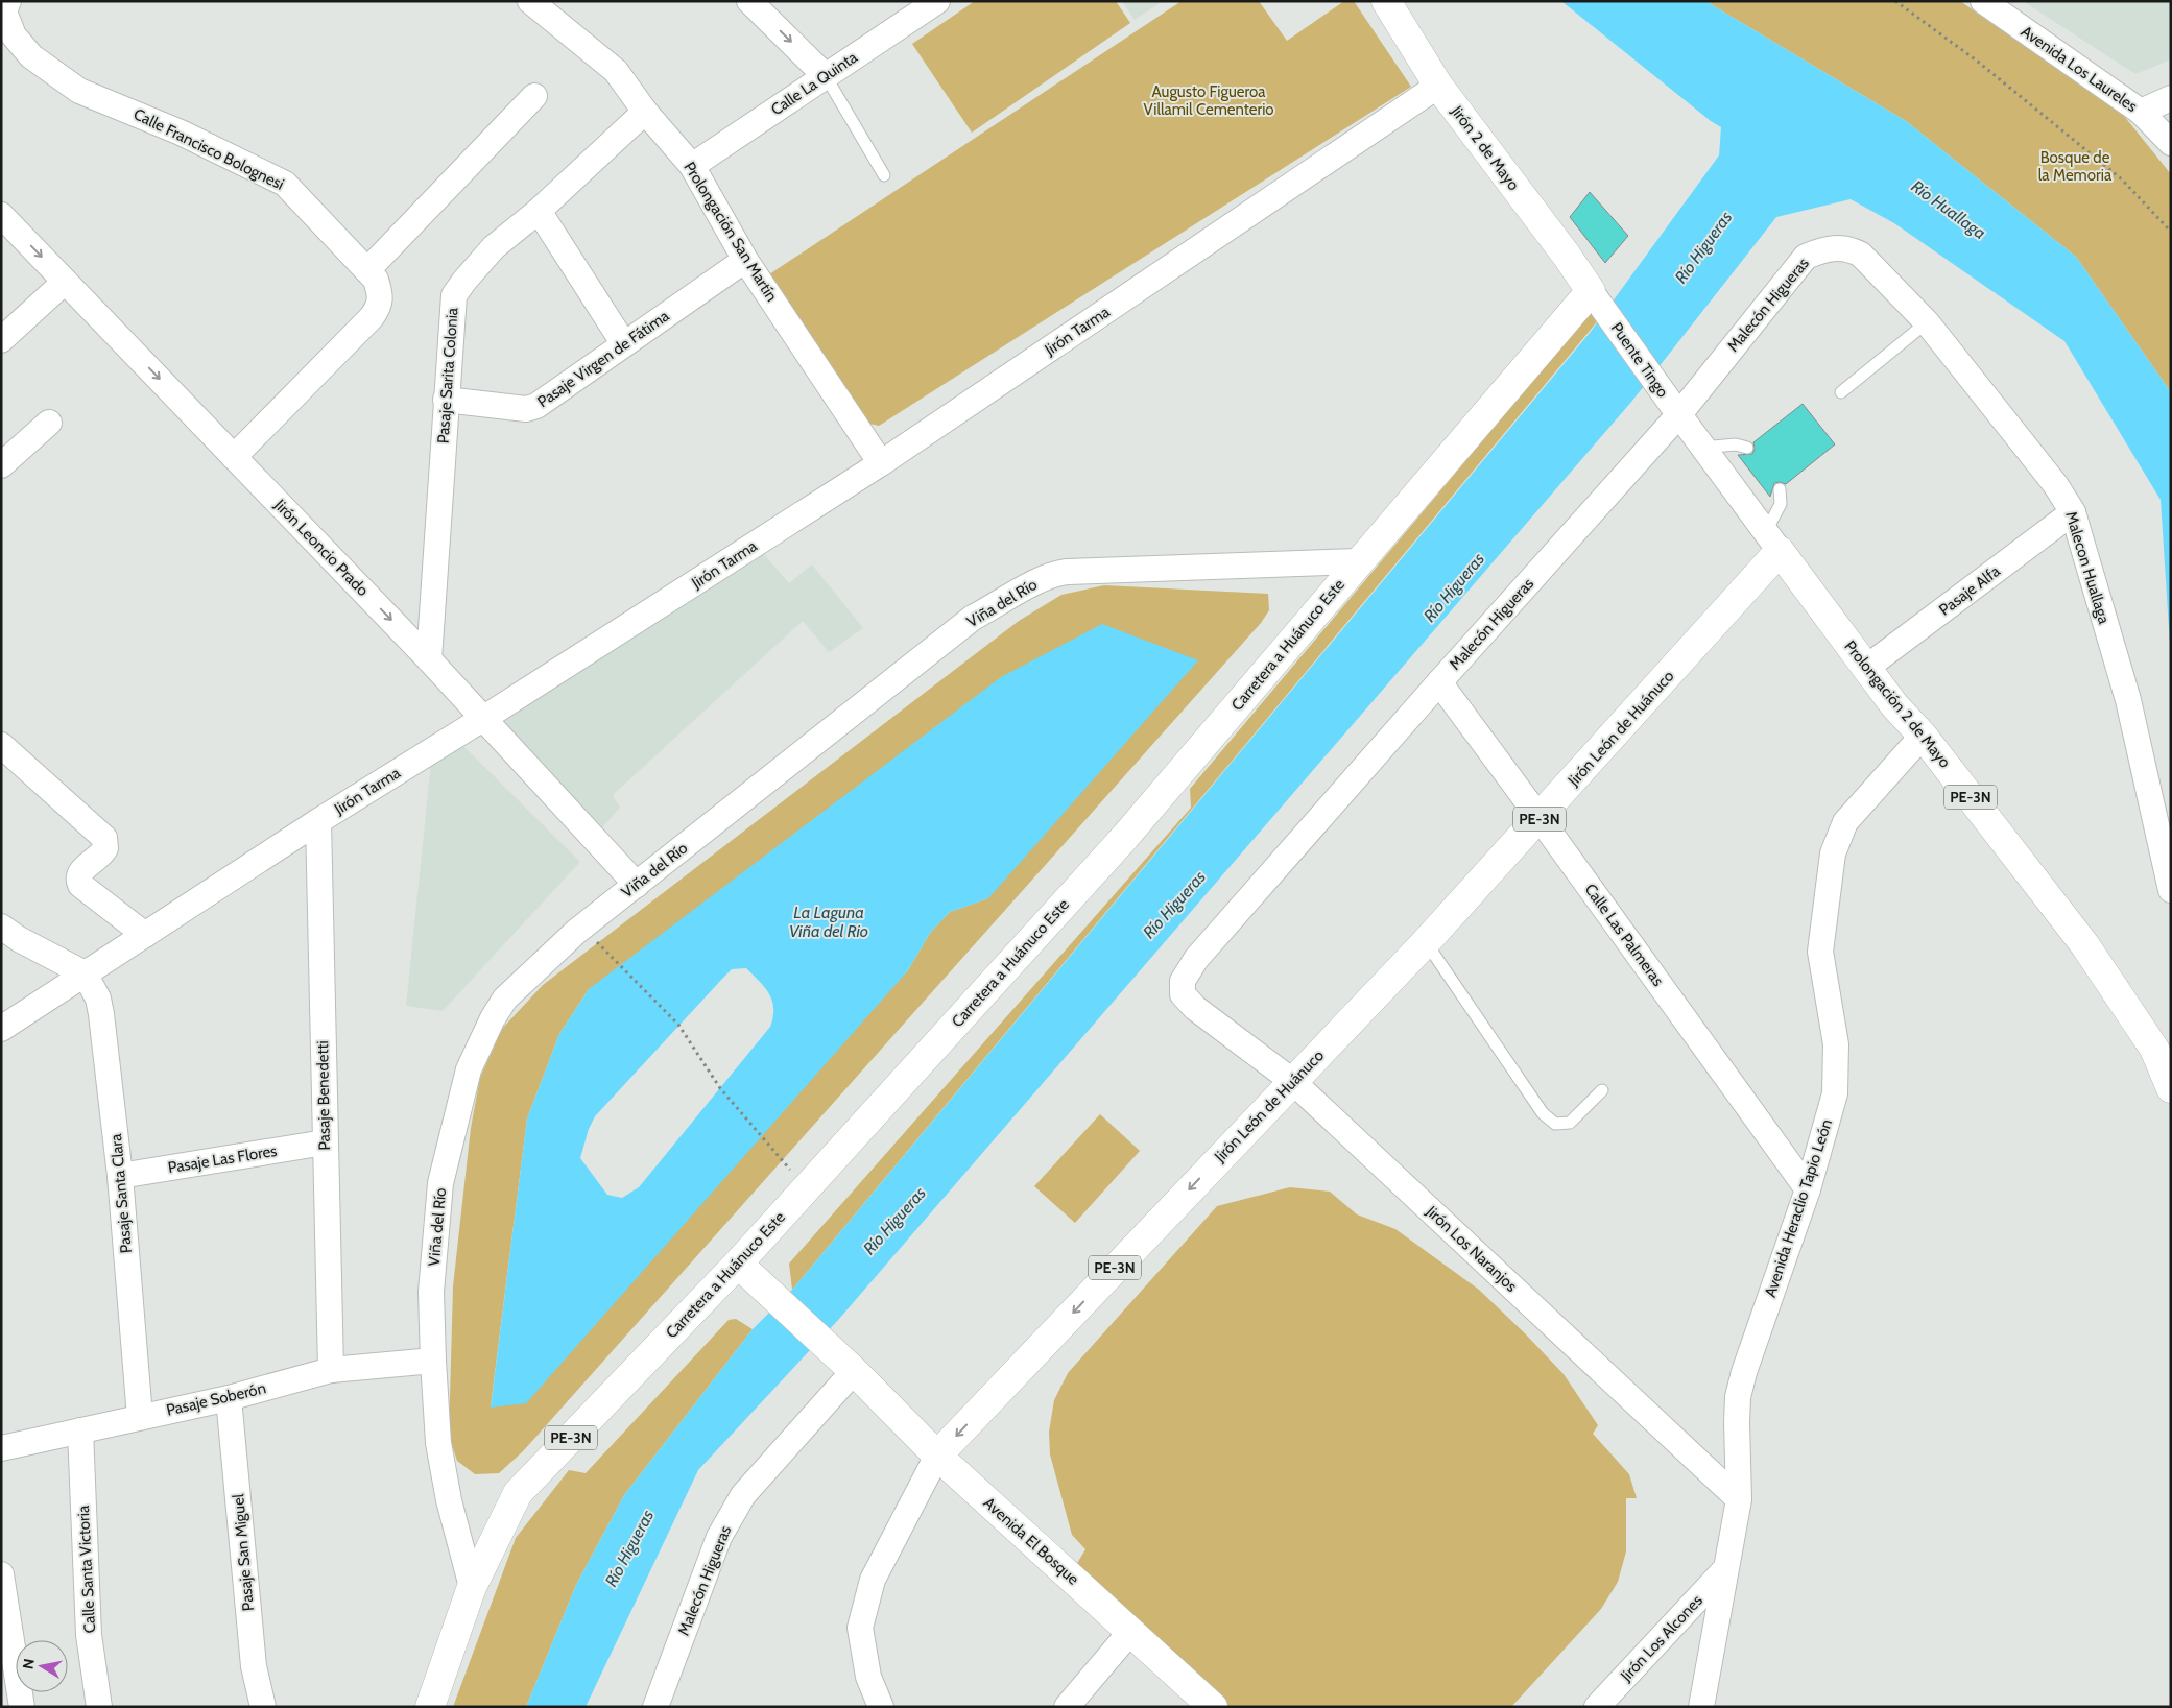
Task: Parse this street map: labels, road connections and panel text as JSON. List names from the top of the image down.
{
  "streets": {
    "main road": [
      "Jirón 2 de Mayo",
      "Carretera a Huánuco Este",
      "Prolongación 2 de Mayo",
      "Jirón León de Huánuco",
      "PE-3N",
      "Avenida El Bosque"
    ],
    "street": [
      "Avenida Los Laureles",
      "Calle La Quinta",
      "Calle Francisco Bolognesi",
      "Prolongación San Martín",
      "Malecón Higueras",
      "Jirón Tarma",
      "Pasaje Virgen de Fátima",
      "Puente Tingo",
      "Pasaje Sarita Colonia",
      "Jirón Leoncio Prado",
      "Malecon Huallaga",
      "Pasaje Alfa",
      "Viña del Río",
      "Calle Las Palmeras",
      "Pasaje Benedetti",
      "Pasaje Las Flores",
      "Pasaje Santa Clara",
      "Avenida Heraclio Tapio León",
      "Jirón Los Naranjos",
      "Pasaje Soberón",
      "Pasaje San Miguel",
      "Calle Santa Victoria",
      "Jirón Los Alcones"
    ]
  },
  "crossings": [
    ["Calle La Quinta", "Prolongación San Martín"],
    ["Jirón 2 de Mayo", "Jirón Tarma"],
    ["Jirón 2 de Mayo", "Puente Tingo"],
    ["Jirón 2 de Mayo", "Carretera a Huánuco Este"],
    ["Calle Francisco Bolognesi", "Jirón Leoncio Prado"],
    ["Prolongación San Martín", "Jirón Tarma"],
    ["Prolongación San Martín", "Pasaje Virgen de Fátima"],
    ["Prolongación San Martín", "Pasaje Sarita Colonia"],
    ["Malecón Higueras", "Puente Tingo"],
    ["Malecón Higueras", "Malecon Huallaga"],
    ["Malecón Higueras", "Prolongación 2 de Mayo"],
    ["Malecón Higueras", "Calle Las Palmeras"],
    ["Malecón Higueras", "Jirón Los Naranjos"],
    ["Malecón Higueras", "Avenida El Bosque"],
    ["Jirón Tarma", "Jirón Leoncio Prado"],
    ["Jirón Tarma", "Pasaje Benedetti"],
    ["Jirón Tarma", "Pasaje Santa Clara"],
    ["Pasaje Virgen de Fátima", "Pasaje Sarita Colonia"],
    ["Puente Tingo", "Carretera a Huánuco Este"],
    ["Puente Tingo", "Prolongación 2 de Mayo"],
    ["Pasaje Sarita Colonia", "Jirón Leoncio Prado"],
    ["Jirón Leoncio Prado", "Viña del Río"],
    ["Malecon Huallaga", "Pasaje Alfa"],
    ["Pasaje Alfa", "Prolongación 2 de Mayo"],
    ["Viña del Río", "Carretera a Huánuco Este"],
    ["Viña del Río", "Pasaje Soberón"],
    ["Carretera a Huánuco Este", "Avenida El Bosque"],
    ["Prolongación 2 de Mayo", "Jirón León de Huánuco"],
    ["Prolongación 2 de Mayo", "Avenida Heraclio Tapio León"],
    ["Jirón León de Huánuco", "Calle Las Palmeras"],
    ["Jirón León de Huánuco", "Jirón Los Naranjos"],
    ["Jirón León de Huánuco", "Avenida El Bosque"],
    ["Calle Las Palmeras", "Avenida Heraclio Tapio León"],
    ["Pasaje Benedetti", "Pasaje Las Flores"],
    ["Pasaje Benedetti", "Pasaje Soberón"],
    ["Pasaje Las Flores", "Pasaje Santa Clara"],
    ["Pasaje Santa Clara", "Pasaje Soberón"],
    ["Avenida Heraclio Tapio León", "Jirón Los Naranjos"],
    ["Avenida Heraclio Tapio León", "Jirón Los Alcones"],
    ["Pasaje Soberón", "Pasaje San Miguel"],
    ["Pasaje Soberón", "Calle Santa Victoria"]
  ],
  "one_way": ["Jirón Leoncio Prado"],
  "water": ["Río Huallaga", "Río Higueras", "La Laguna Viña del Rio"],
  "parks": ["Augusto Figueroa Villamil Cementerio", "Bosque de la Memoria"],
  "north": "left"
}
